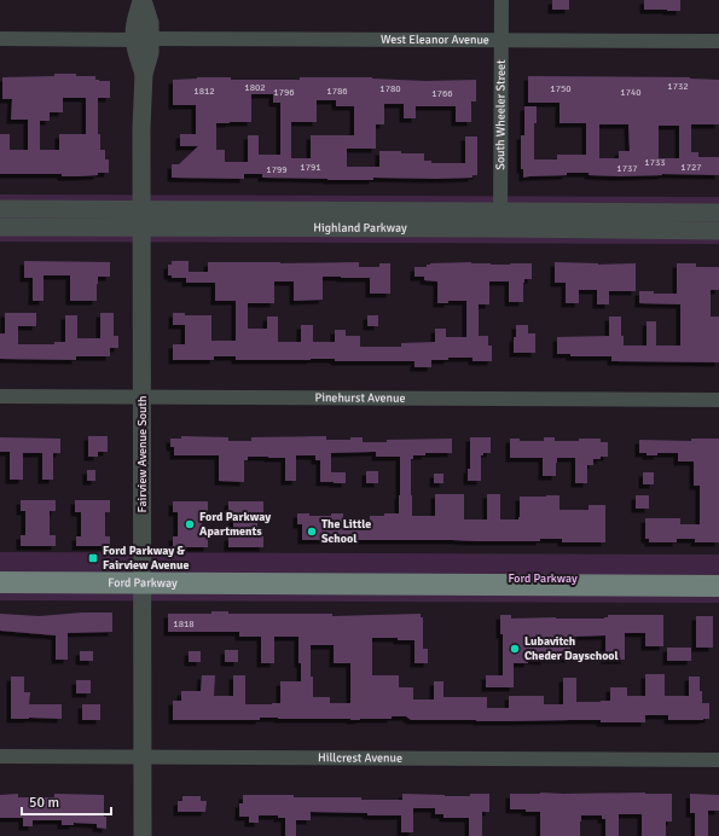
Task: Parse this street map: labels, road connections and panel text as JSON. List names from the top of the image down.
{
  "streets": {
    "main road": ["Ford Parkway"],
    "street": [
      "West Eleanor Avenue",
      "South Wheeler Street",
      "Highland Parkway",
      "Pinehurst Avenue",
      "Fairview Avenue South",
      "Hillcrest Avenue"
    ]
  },
  "crossings": [
    ["West Eleanor Avenue", "South Wheeler Street"],
    ["West Eleanor Avenue", "Fairview Avenue South"],
    ["South Wheeler Street", "Highland Parkway"],
    ["Highland Parkway", "Fairview Avenue South"],
    ["Pinehurst Avenue", "Fairview Avenue South"],
    ["Fairview Avenue South", "Ford Parkway"],
    ["Fairview Avenue South", "Hillcrest Avenue"]
  ],
  "parks": ["Ford Parkway"],
  "places": {
    "other": ["Ford Parkway Apartments", "The Little School", "Lubavitch Cheder Dayschool"],
    "transit": ["Ford Parkway & Fairview Avenue"]
  },
  "house_numbers": [
    "1732",
    "1802",
    "1780",
    "1750",
    "1812",
    "1786",
    "1796",
    "1740",
    "1766",
    "1733",
    "1791",
    "1727",
    "1737",
    "1799",
    "1818"
  ],
  "scale_bar": "50 m"
}
